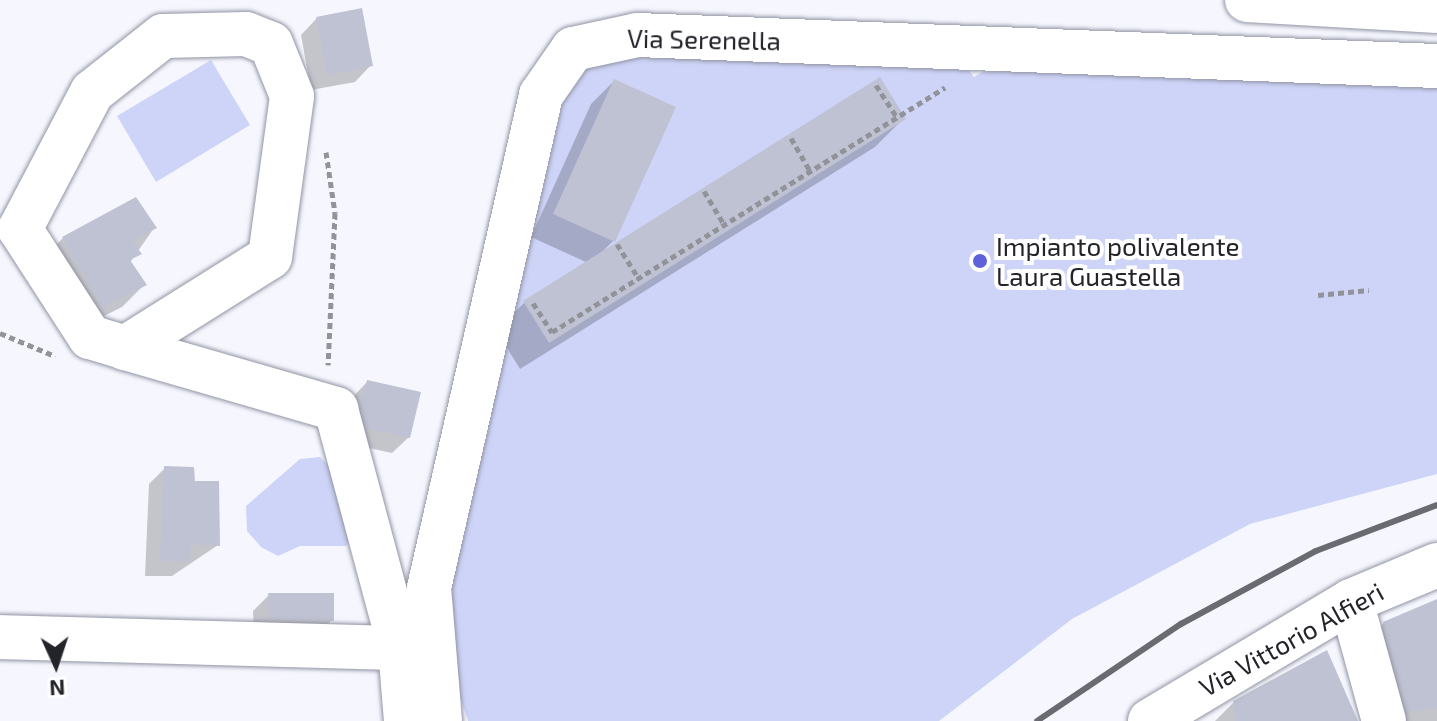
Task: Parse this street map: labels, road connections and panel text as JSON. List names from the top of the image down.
{
  "streets": {
    "street": ["Via Serenella", "Via Vittorio Alfieri"]
  },
  "places": ["Impianto polivalente Laura Guastella"],
  "north": "bottom"
}
